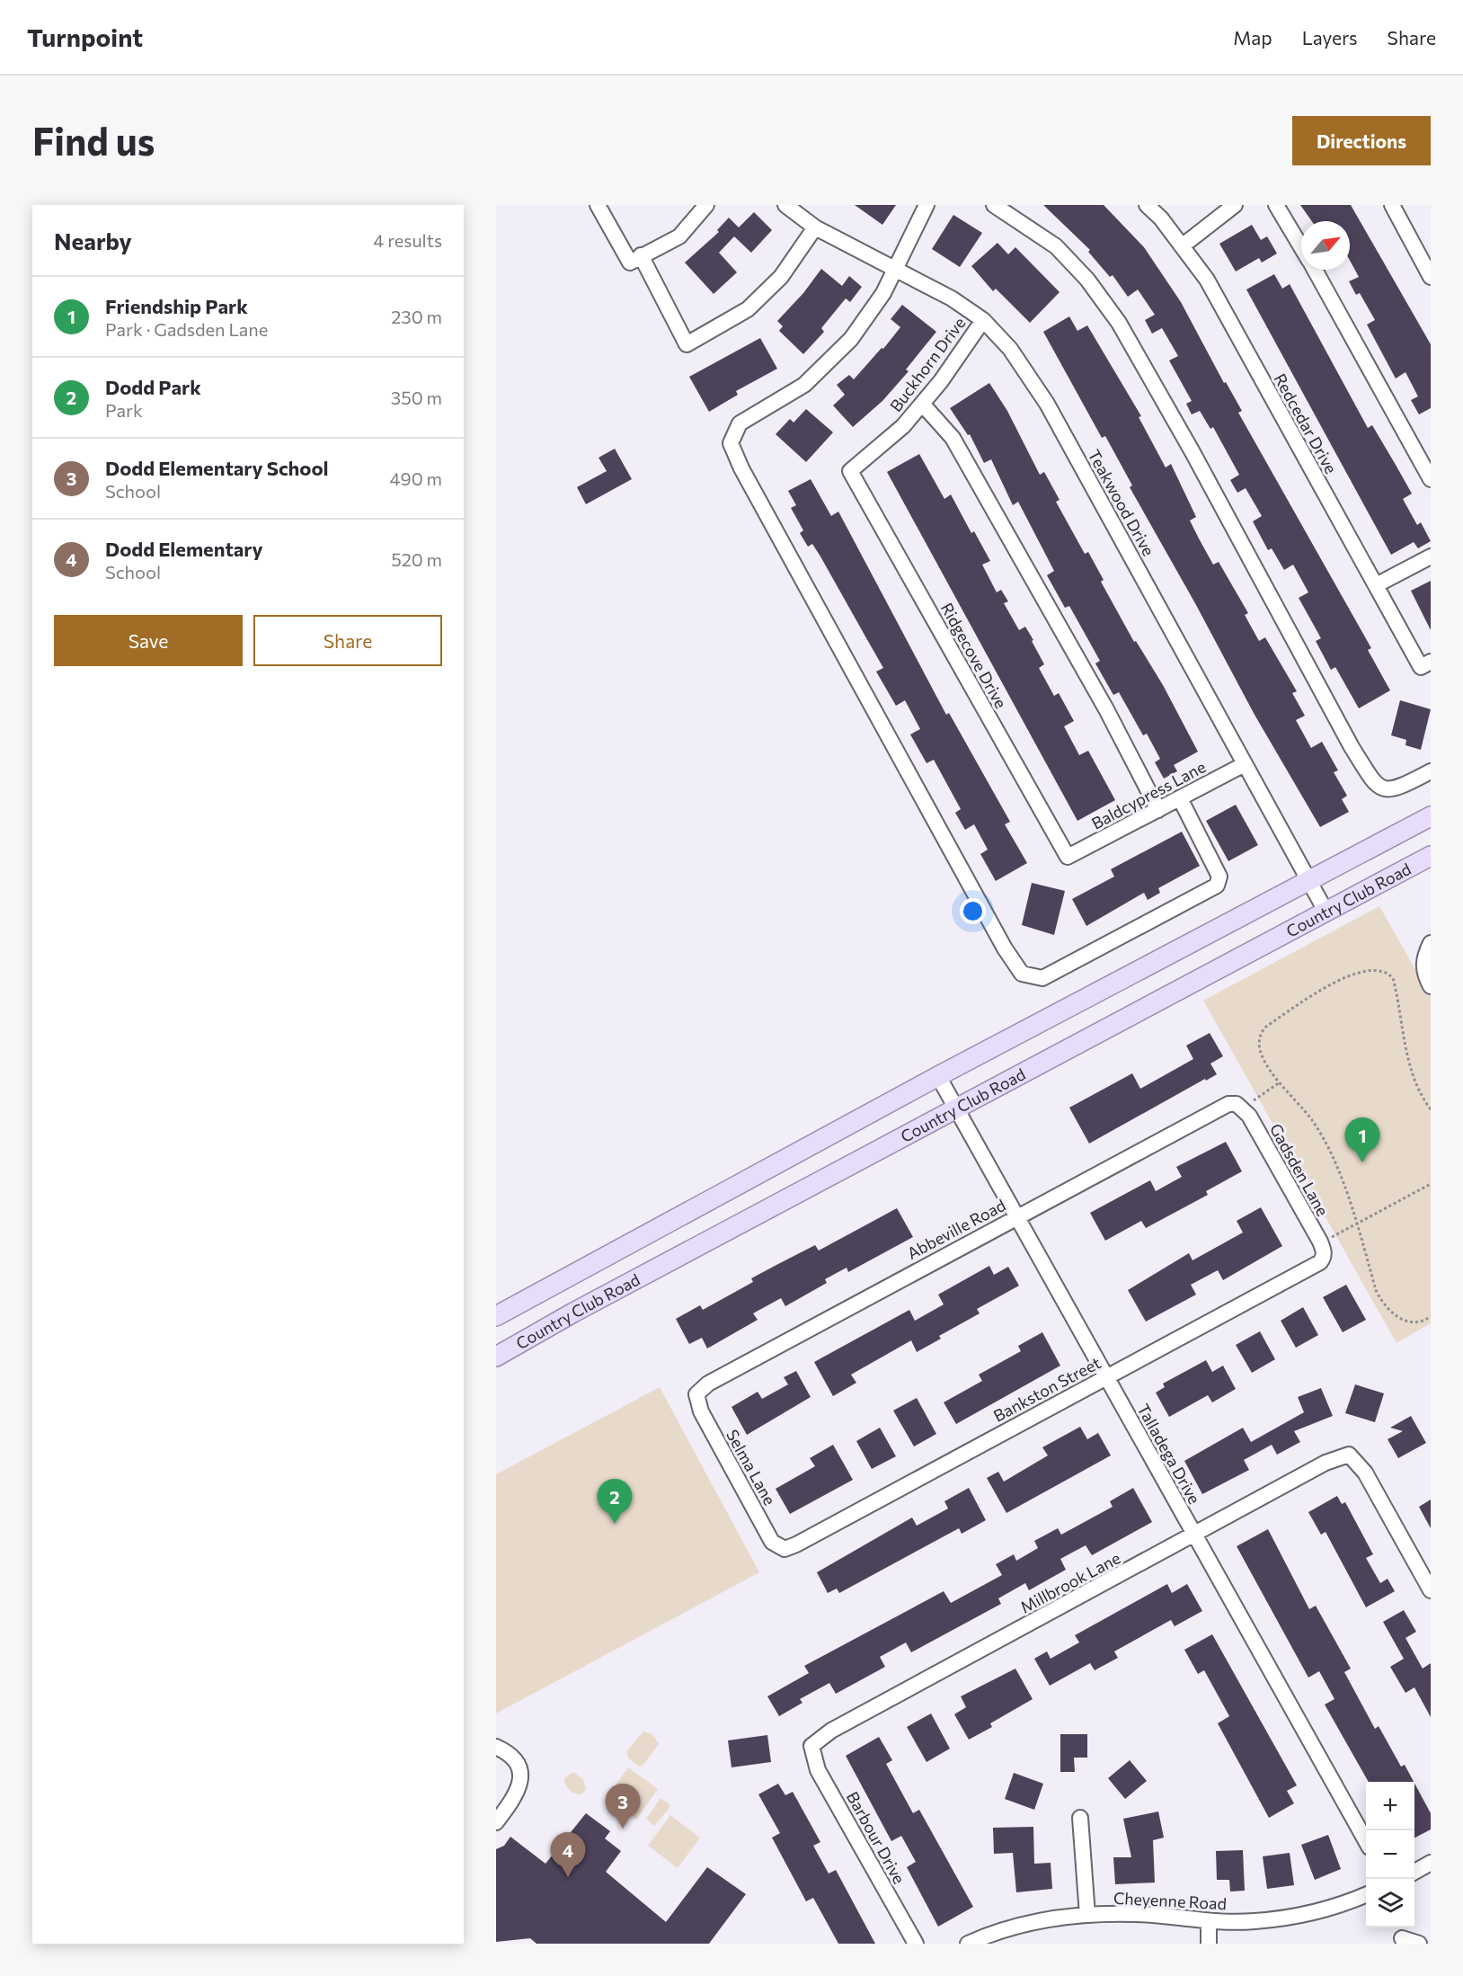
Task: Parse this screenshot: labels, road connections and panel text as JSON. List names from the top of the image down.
{
  "streets": {
    "main road": ["Country Club Road"],
    "street": [
      "Buckhorn Drive",
      "Redcedar Drive",
      "Teakwood Drive",
      "Ridgecove Drive",
      "Baldcypress Lane",
      "Gadsden Lane",
      "Abbeville Road",
      "Bankston Street",
      "Talladega Drive",
      "Selma Lane",
      "Millbrook Lane",
      "Barbour Drive",
      "Cheyenne Road"
    ]
  },
  "crossings": [
    ["Buckhorn Drive", "Teakwood Drive"],
    ["Buckhorn Drive", "Ridgecove Drive"],
    ["Teakwood Drive", "Baldcypress Lane"],
    ["Teakwood Drive", "Country Club Road"],
    ["Ridgecove Drive", "Baldcypress Lane"],
    ["Country Club Road", "Talladega Drive"],
    ["Gadsden Lane", "Abbeville Road"],
    ["Gadsden Lane", "Bankston Street"],
    ["Abbeville Road", "Talladega Drive"],
    ["Abbeville Road", "Selma Lane"],
    ["Bankston Street", "Talladega Drive"],
    ["Bankston Street", "Selma Lane"],
    ["Talladega Drive", "Millbrook Lane"],
    ["Millbrook Lane", "Barbour Drive"]
  ],
  "north": "top right",
  "page": {
    "header": "Turnpoint",
    "nav": ["Map", "Layers", "Share"],
    "buttons": [
      "Directions",
      ["Save", "Share"]
    ],
    "title": "Find us",
    "heading": ["Nearby", "4 results"],
    "list": [
      {
        "mark": "1",
        "name": "Friendship Park",
        "note": "Park · Gadsden Lane",
        "value": "230 m"
      },
      {
        "mark": "2",
        "name": "Dodd Park",
        "note": "Park",
        "value": "350 m"
      },
      {
        "mark": "3",
        "name": "Dodd Elementary School",
        "note": "School",
        "value": "490 m"
      },
      {
        "mark": "4",
        "name": "Dodd Elementary",
        "note": "School",
        "value": "520 m"
      }
    ],
    "pins": [
      "1",
      "2",
      "3",
      "4"
    ],
    "map_buttons": ["+", "−"]
  }
}
